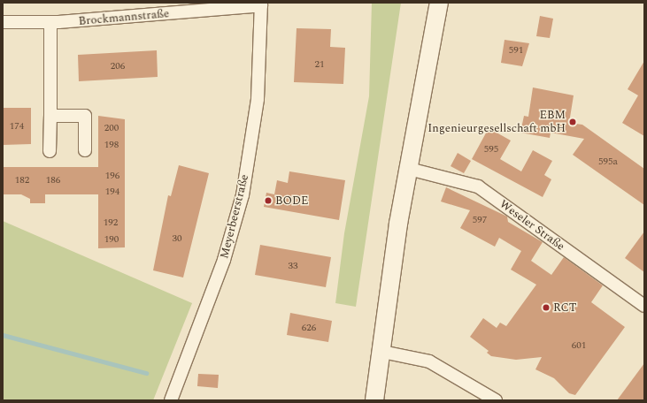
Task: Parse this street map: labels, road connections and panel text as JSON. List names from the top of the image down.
{
  "streets": {
    "street": ["Brockmannstraße", "Meyerbeerstraße", "Weseler Straße"]
  },
  "crossings": [
    ["Brockmannstraße", "Meyerbeerstraße"]
  ],
  "places": ["EBM Ingenieurgesellschaft mbH", "BODE", "RCT"],
  "house_numbers": [
    "591",
    "21",
    "206",
    "174",
    "200",
    "198",
    "595",
    "595a",
    "196",
    "182",
    "186",
    "194",
    "597",
    "192",
    "30",
    "190",
    "33",
    "626",
    "601"
  ]
}
